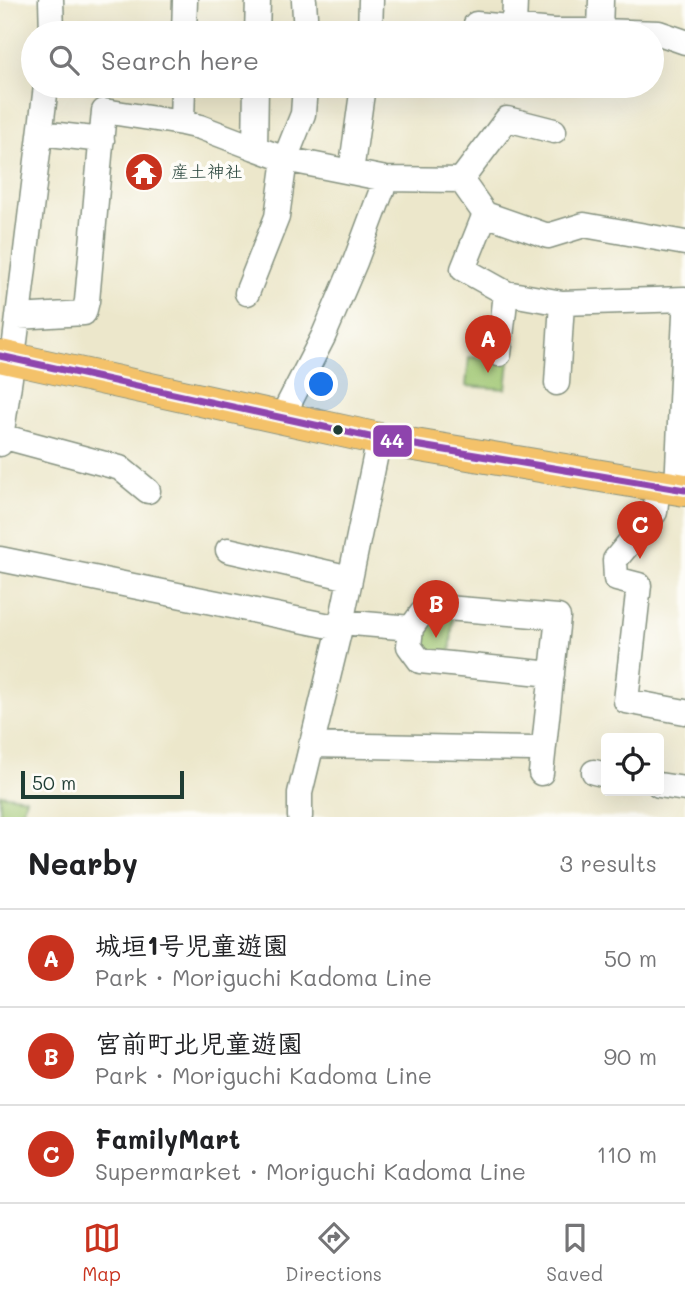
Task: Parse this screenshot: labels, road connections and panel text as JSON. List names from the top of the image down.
{
  "places": {
    "temple": ["産土神社"]
  },
  "lines": ["transit line 44"],
  "scale_bar": "50 m",
  "page": {
    "search": "Search here",
    "pins": ["A", "C", "B"],
    "scale": "50 m",
    "heading": ["Nearby", "3 results"],
    "list": [
      {
        "mark": "A",
        "name": "城垣1号児童遊園",
        "note": "Park · Moriguchi Kadoma Line",
        "value": "50 m"
      },
      {
        "mark": "B",
        "name": "宮前町北児童遊園",
        "note": "Park · Moriguchi Kadoma Line",
        "value": "90 m"
      },
      {
        "mark": "C",
        "name": "FamilyMart",
        "note": "Supermarket · Moriguchi Kadoma Line",
        "value": "110 m"
      }
    ],
    "nav": ["Map", "Directions", "Saved"]
  }
}
